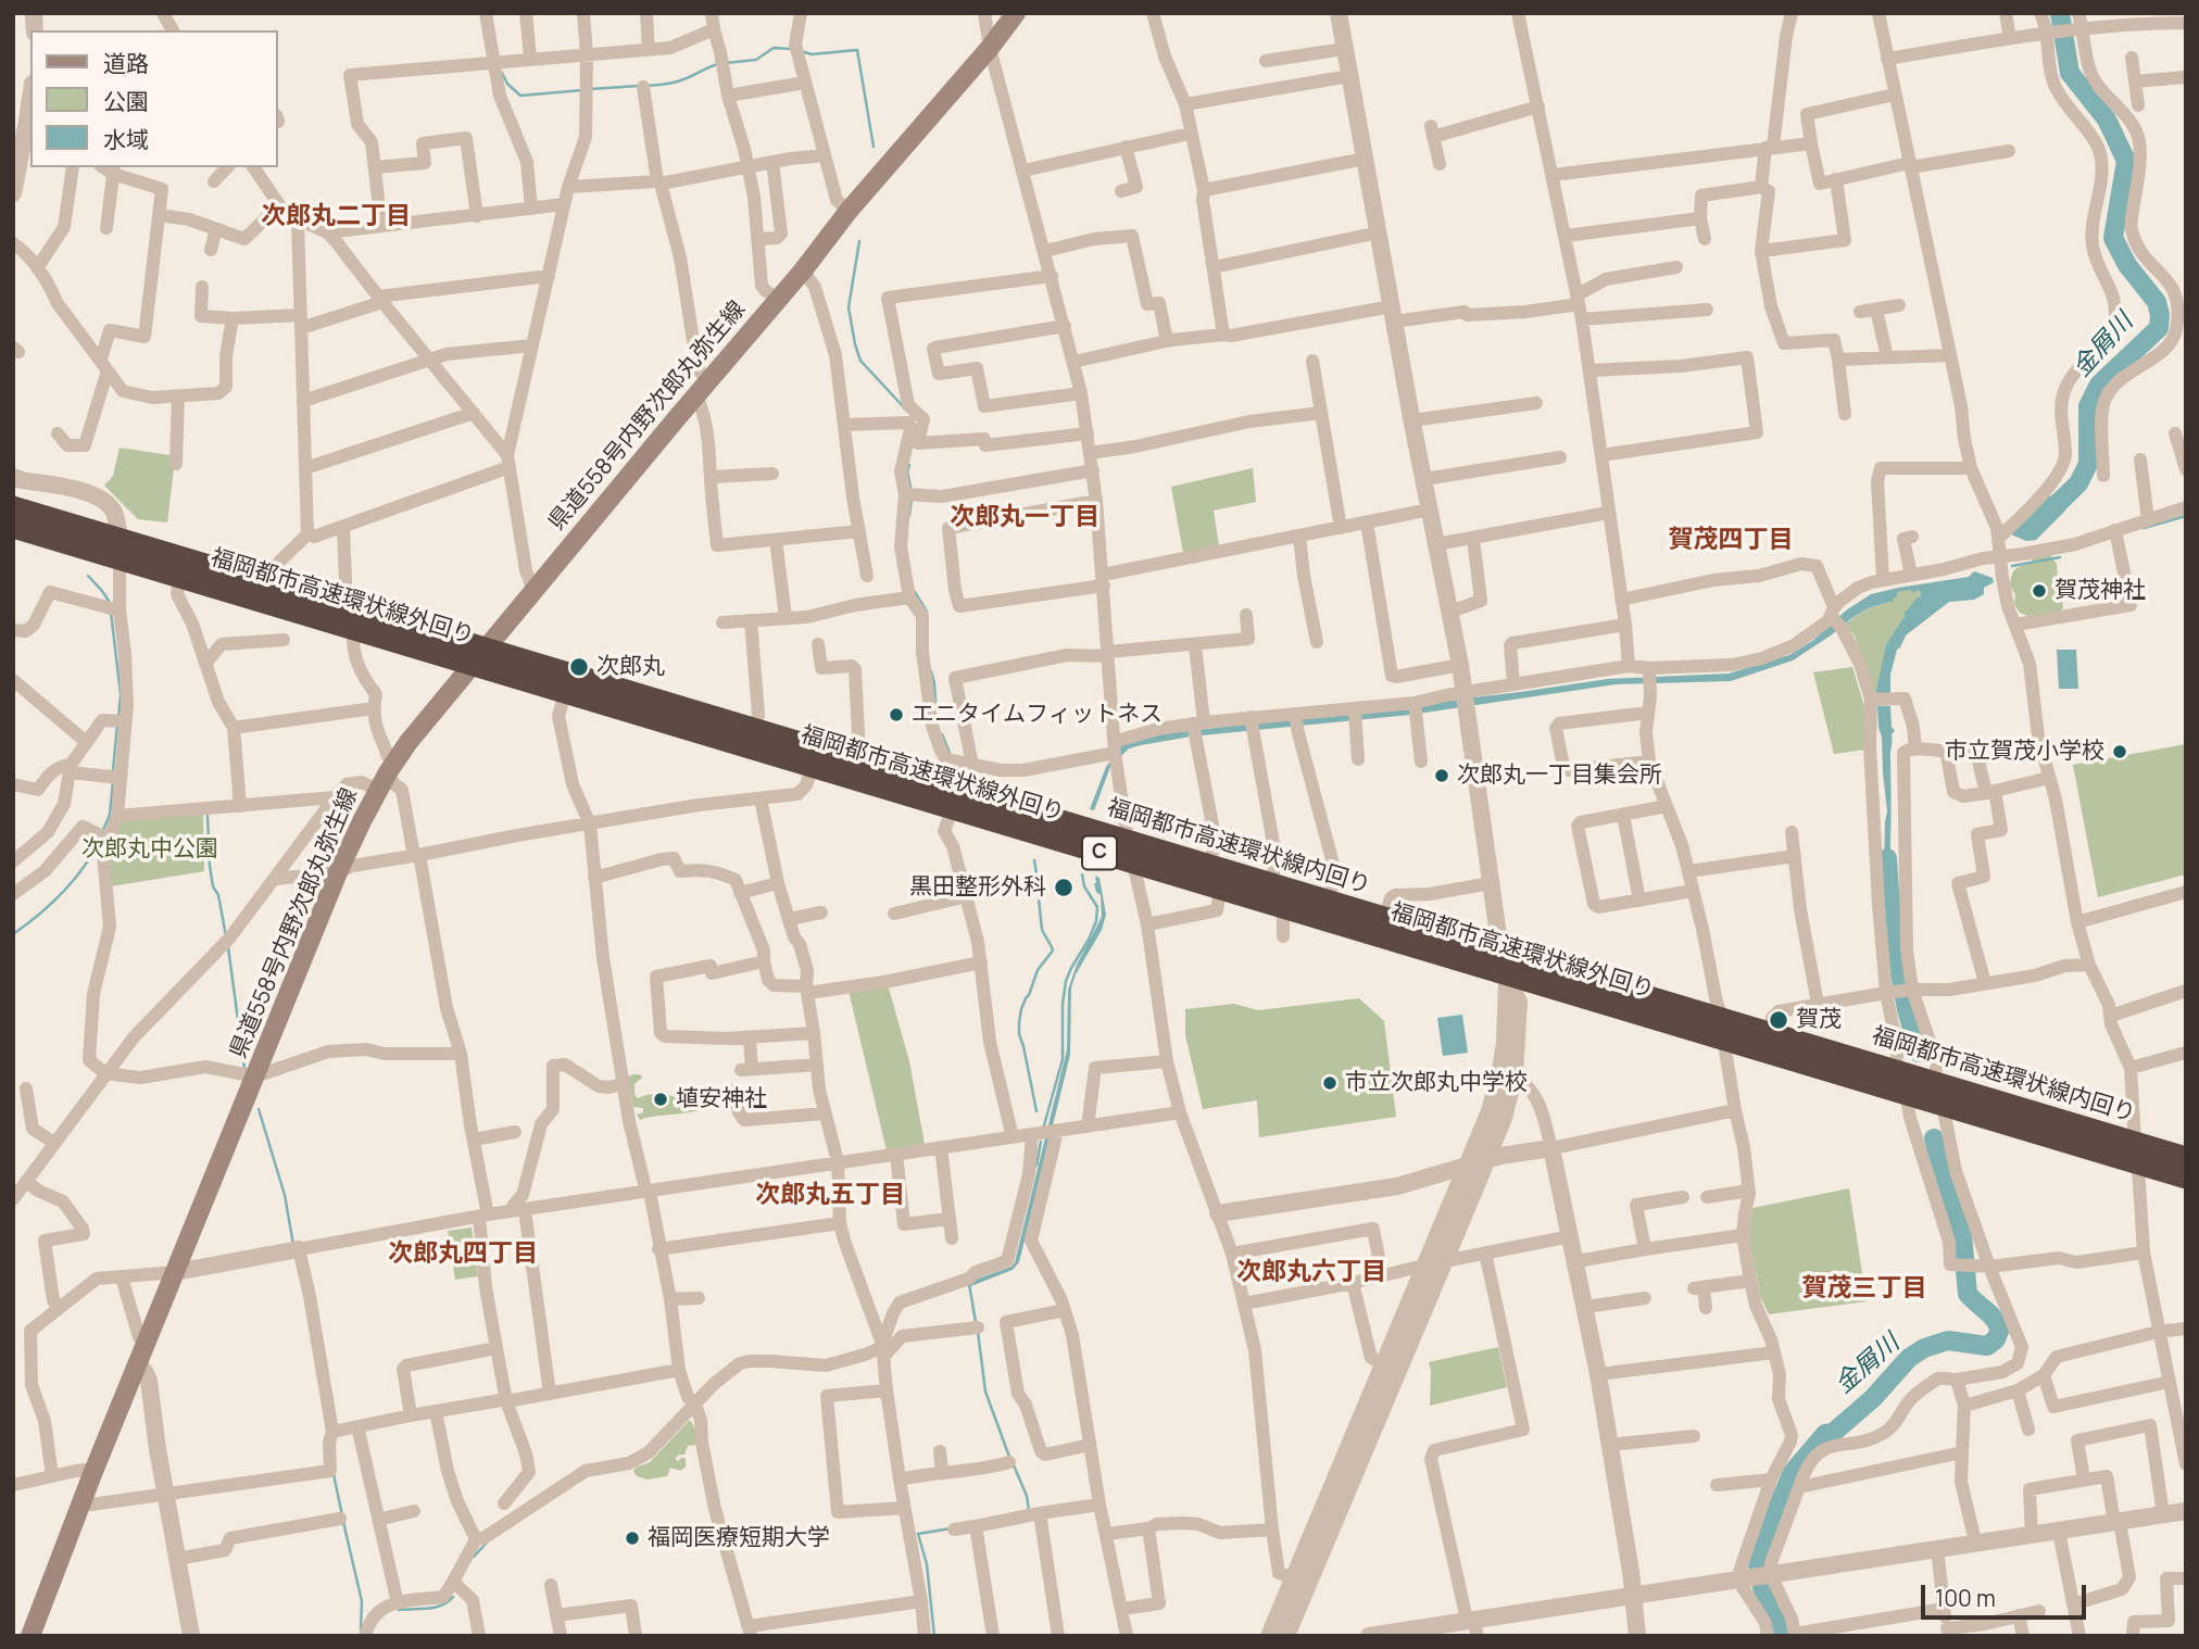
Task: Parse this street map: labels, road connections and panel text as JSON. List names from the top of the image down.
{
  "streets": {
    "highway": ["福岡都市高速環状線外回り", "福岡都市高速環状線内回り", "C"],
    "main road": ["県道558号内野次郎丸弥生線"]
  },
  "districts": [
    "次郎丸二丁目",
    "次郎丸一丁目",
    "賀茂四丁目",
    "次郎丸五丁目",
    "次郎丸四丁目",
    "次郎丸六丁目",
    "賀茂三丁目"
  ],
  "water": ["金屑川"],
  "parks": ["次郎丸中公園"],
  "places": [
    "賀茂神社",
    "次郎丸",
    "エニタイムフィットネス",
    "市立賀茂小学校",
    "次郎丸一丁目集会所",
    "黒田整形外科",
    "賀茂",
    "市立次郎丸中学校",
    "埴安神社",
    "福岡医療短期大学"
  ],
  "legend": ["道路", "公園", "水域"],
  "scale_bar": "100 m"
}
